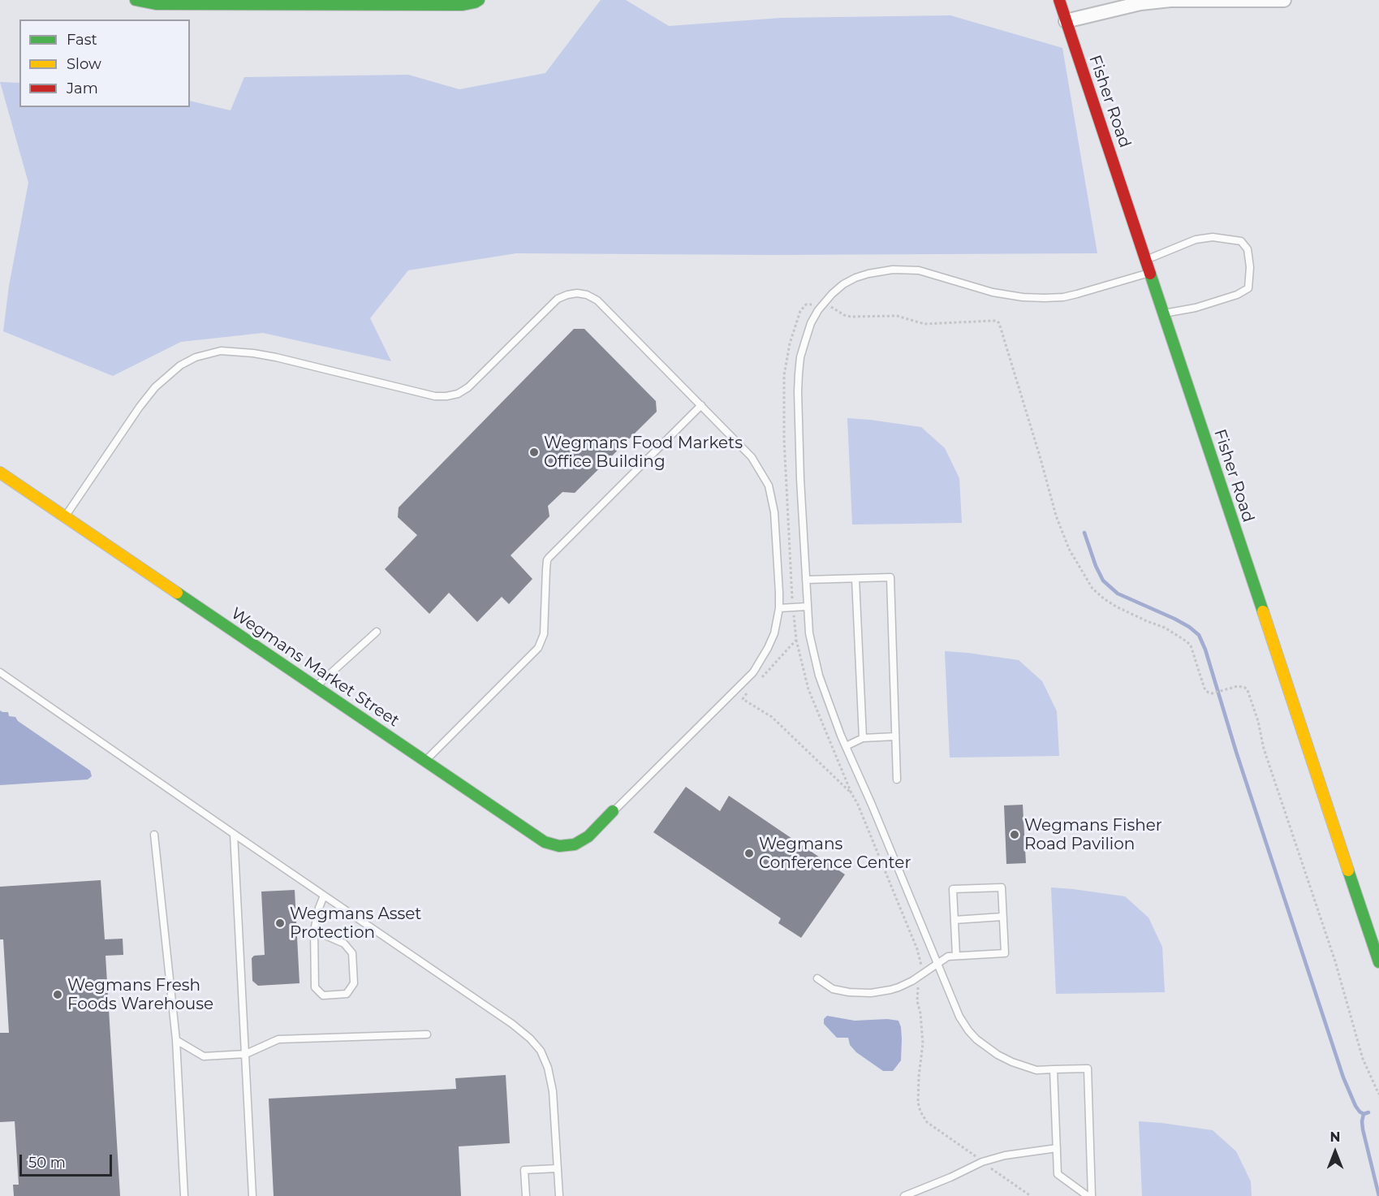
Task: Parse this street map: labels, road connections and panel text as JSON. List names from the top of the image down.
{
  "streets": {
    "street": ["Fisher Road", "Wegmans Market Street"]
  },
  "places": [
    "Wegmans Food Markets Office Building",
    "Wegmans Fisher Road Pavilion",
    "Wegmans Conference Center",
    "Wegmans Asset Protection",
    "Wegmans Fresh Foods Warehouse"
  ],
  "legend": ["Fast", "Slow", "Jam"],
  "scale_bar": "50 m",
  "north": "top"
}
